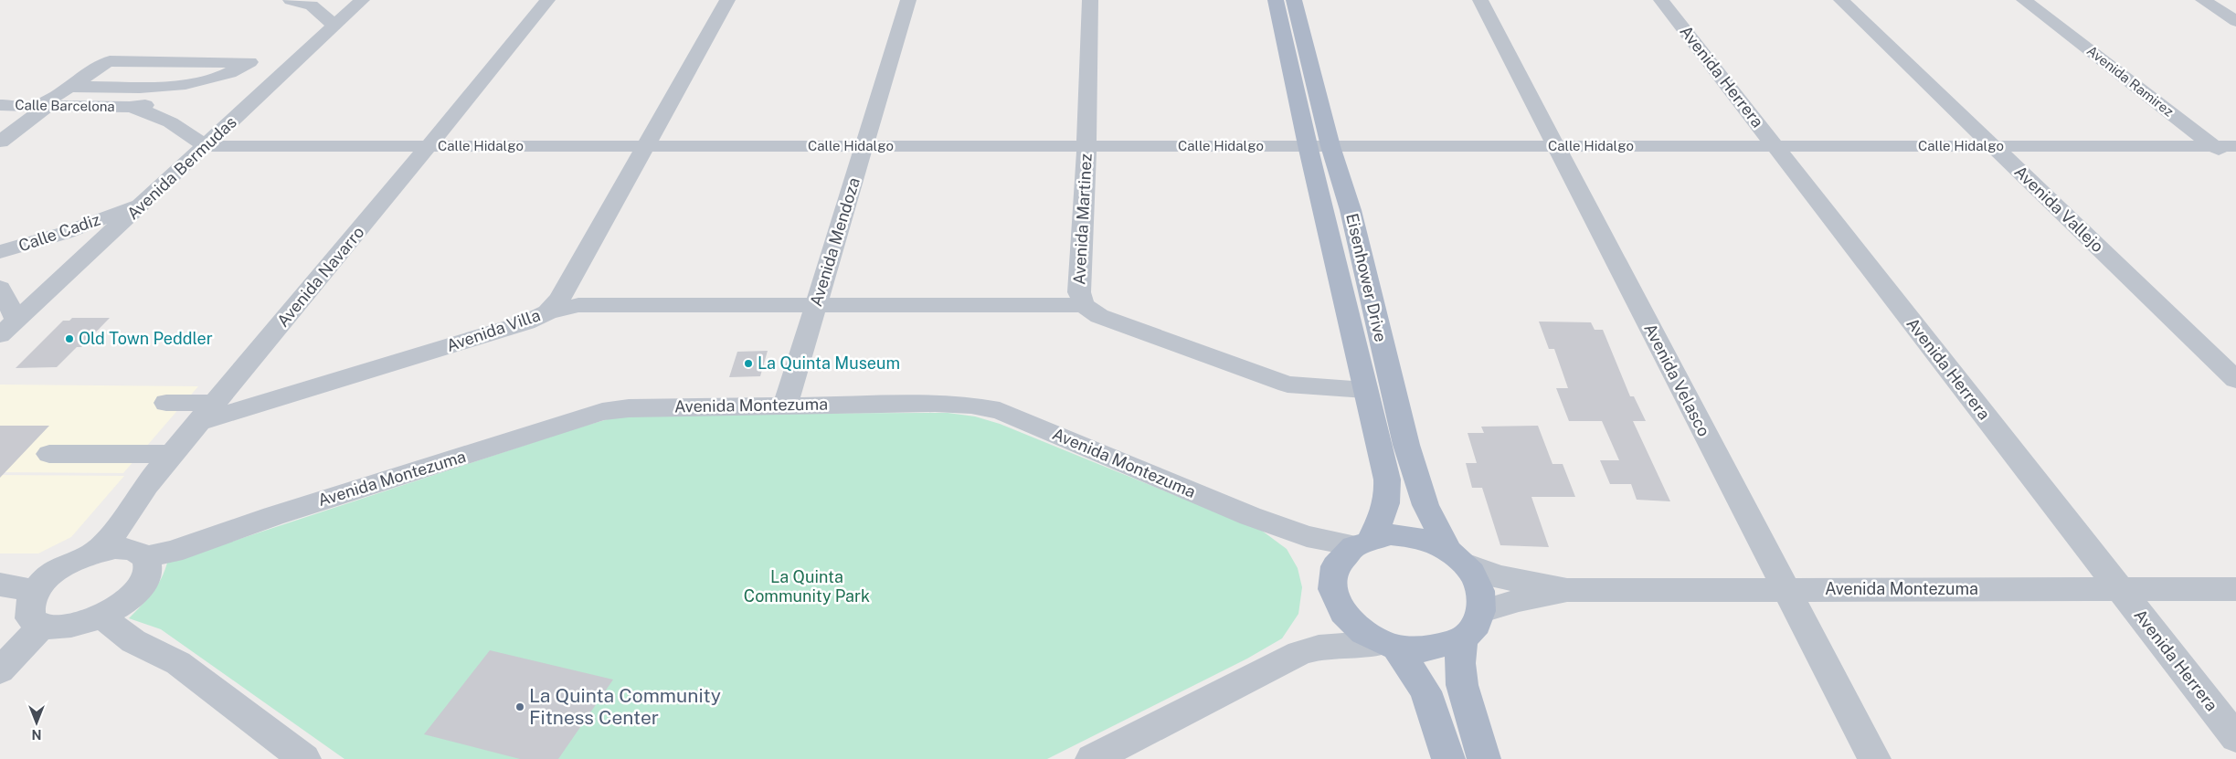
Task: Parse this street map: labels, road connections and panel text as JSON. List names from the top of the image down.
{
  "streets": {
    "main road": ["Eisenhower Drive"],
    "street": [
      "Avenida Herrera",
      "Avenida Ramirez",
      "Calle Barcelona",
      "Calle Hidalgo",
      "Avenida Bermudas",
      "Avenida Vallejo",
      "Avenida Martinez",
      "Calle Cadiz",
      "Avenida Mendoza",
      "Avenida Navarro",
      "Avenida Villa",
      "Avenida Velasco",
      "Avenida Montezuma"
    ]
  },
  "crossings": [
    ["Avenida Herrera", "Calle Hidalgo"],
    ["Avenida Herrera", "Avenida Montezuma"],
    ["Avenida Ramirez", "Calle Hidalgo"],
    ["Calle Barcelona", "Calle Hidalgo"],
    ["Calle Barcelona", "Avenida Bermudas"],
    ["Calle Hidalgo", "Avenida Bermudas"],
    ["Calle Hidalgo", "Avenida Vallejo"],
    ["Calle Hidalgo", "Avenida Martinez"],
    ["Calle Hidalgo", "Avenida Mendoza"],
    ["Calle Hidalgo", "Avenida Navarro"],
    ["Calle Hidalgo", "Eisenhower Drive"],
    ["Calle Hidalgo", "Avenida Villa"],
    ["Calle Hidalgo", "Avenida Velasco"],
    ["Avenida Bermudas", "Calle Cadiz"],
    ["Avenida Martinez", "Eisenhower Drive"],
    ["Avenida Mendoza", "Avenida Montezuma"],
    ["Avenida Navarro", "Avenida Villa"],
    ["Eisenhower Drive", "Avenida Montezuma"],
    ["Avenida Velasco", "Avenida Montezuma"]
  ],
  "parks": ["La Quinta Community Park"],
  "places": ["Old Town Peddler", "La Quinta Museum", "La Quinta Community Fitness Center"],
  "north": "bottom"
}
